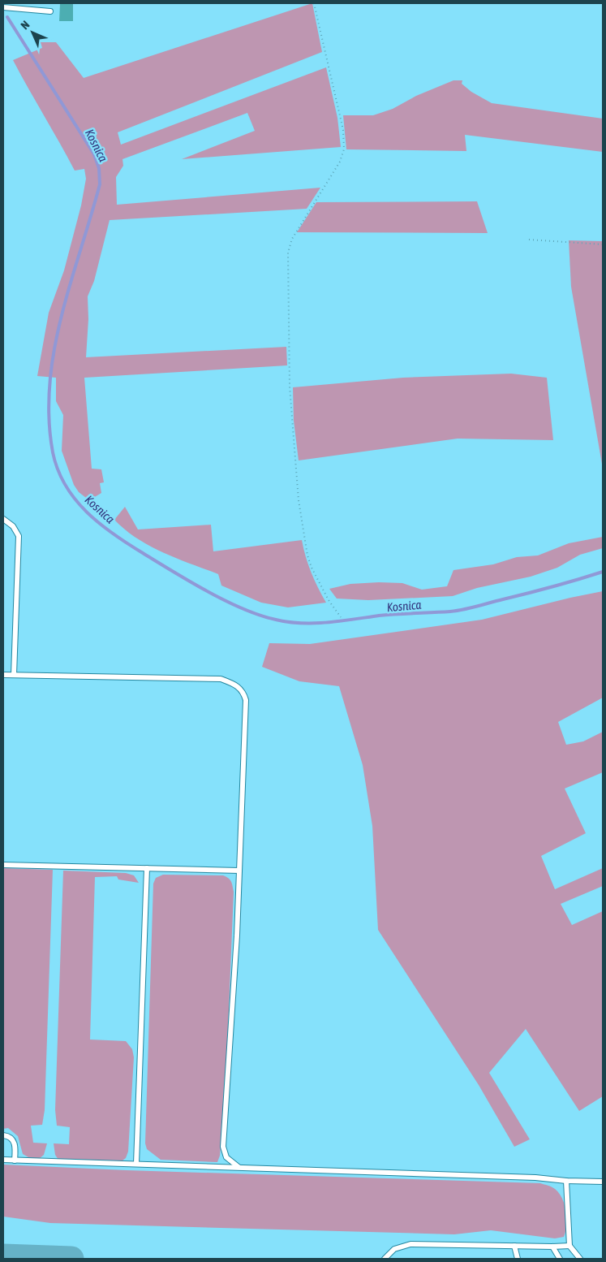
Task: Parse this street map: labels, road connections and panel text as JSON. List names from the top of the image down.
{
  "water": ["Kosnica"],
  "north": "top left"
}
